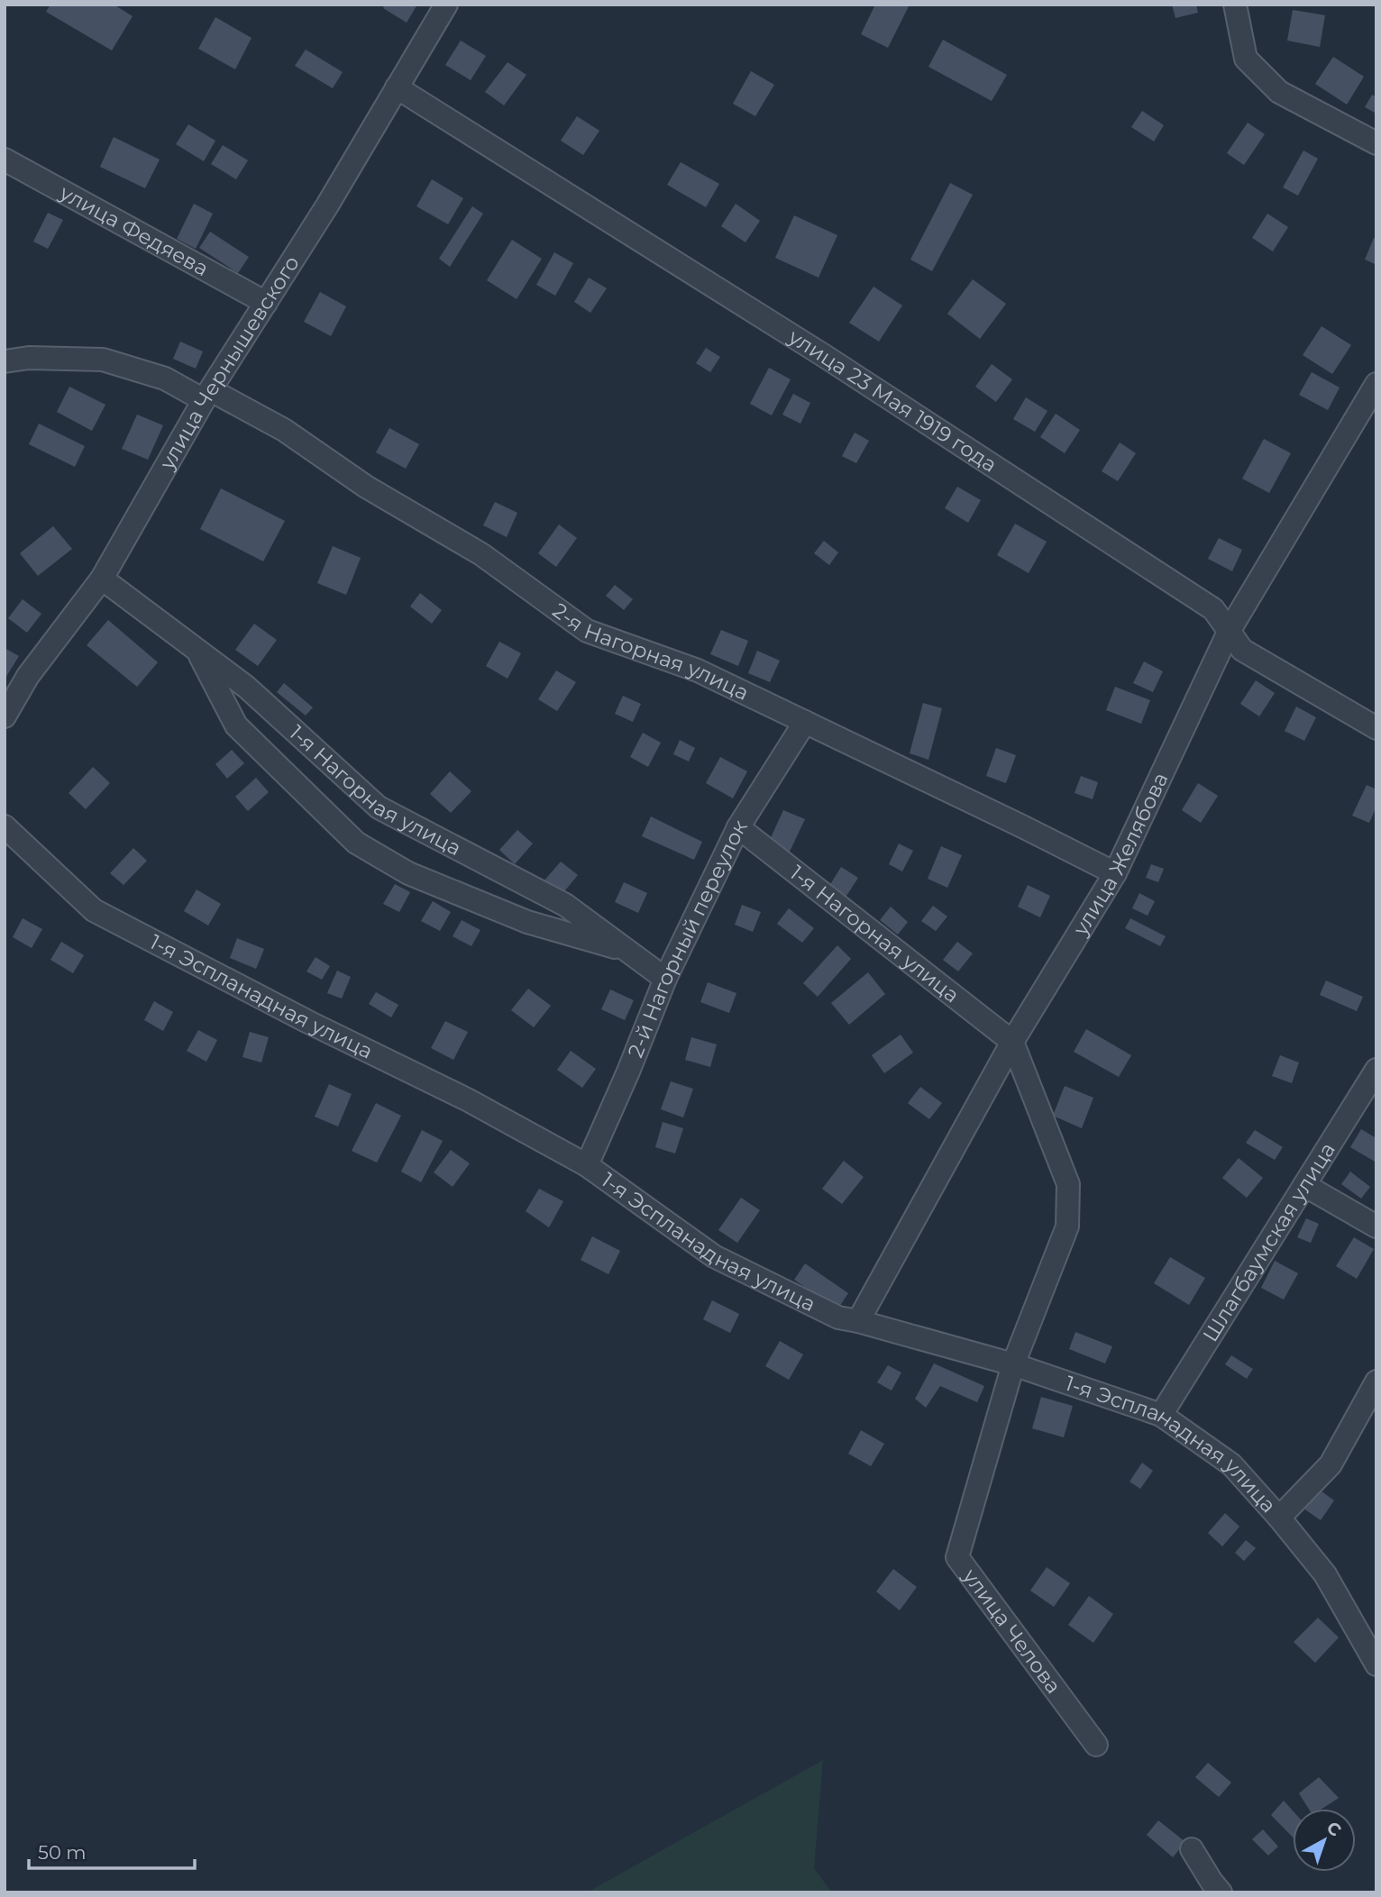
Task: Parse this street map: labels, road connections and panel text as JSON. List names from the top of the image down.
{
  "streets": {
    "street": [
      "улица Федяева",
      "улица Чернышевского",
      "улица 23 Мая 1919 года",
      "2-я Нагорная улица",
      "1-я Нагорная улица",
      "улица Желябова",
      "2-й Нагорный переулок",
      "1-я Эспланадная улица",
      "Шлагбаумская улица",
      "улица Челова"
    ]
  },
  "crossings": [
    ["улица Федяева", "улица Чернышевского"],
    ["улица Чернышевского", "улица 23 Мая 1919 года"],
    ["улица Чернышевского", "2-я Нагорная улица"],
    ["улица Чернышевского", "1-я Нагорная улица"],
    ["улица 23 Мая 1919 года", "улица Желябова"],
    ["2-я Нагорная улица", "улица Желябова"],
    ["2-я Нагорная улица", "2-й Нагорный переулок"],
    ["1-я Нагорная улица", "улица Желябова"],
    ["1-я Нагорная улица", "2-й Нагорный переулок"],
    ["улица Желябова", "1-я Эспланадная улица"],
    ["2-й Нагорный переулок", "1-я Эспланадная улица"],
    ["1-я Эспланадная улица", "Шлагбаумская улица"],
    ["1-я Эспланадная улица", "улица Челова"]
  ],
  "scale_bar": "50 m",
  "north": "top right"
}
